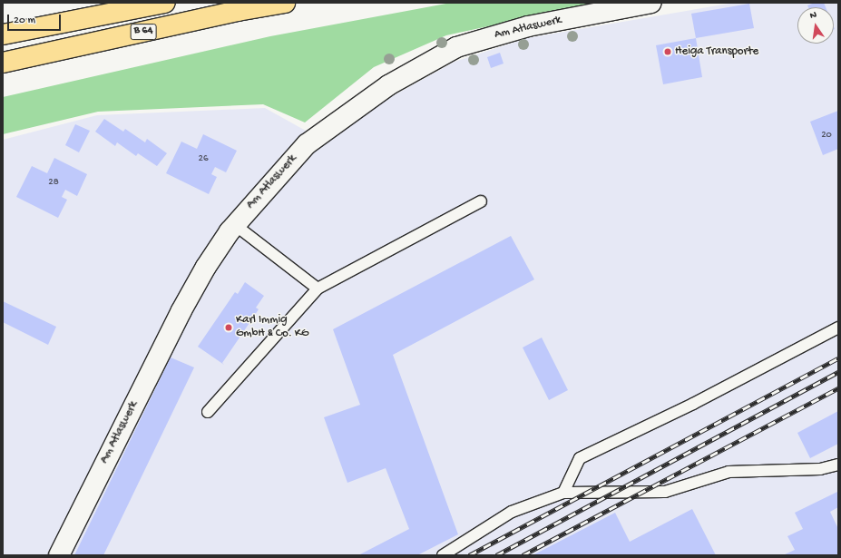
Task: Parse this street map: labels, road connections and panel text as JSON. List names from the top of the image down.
{
  "streets": {
    "highway": ["B 64"],
    "street": ["Am Atlaswerk"]
  },
  "places": ["Heiga Transporte", "Karl Immig GmbH & Co. KG"],
  "house_numbers": ["20", "26", "28"],
  "scale_bar": "20 m",
  "north": "top"
}
